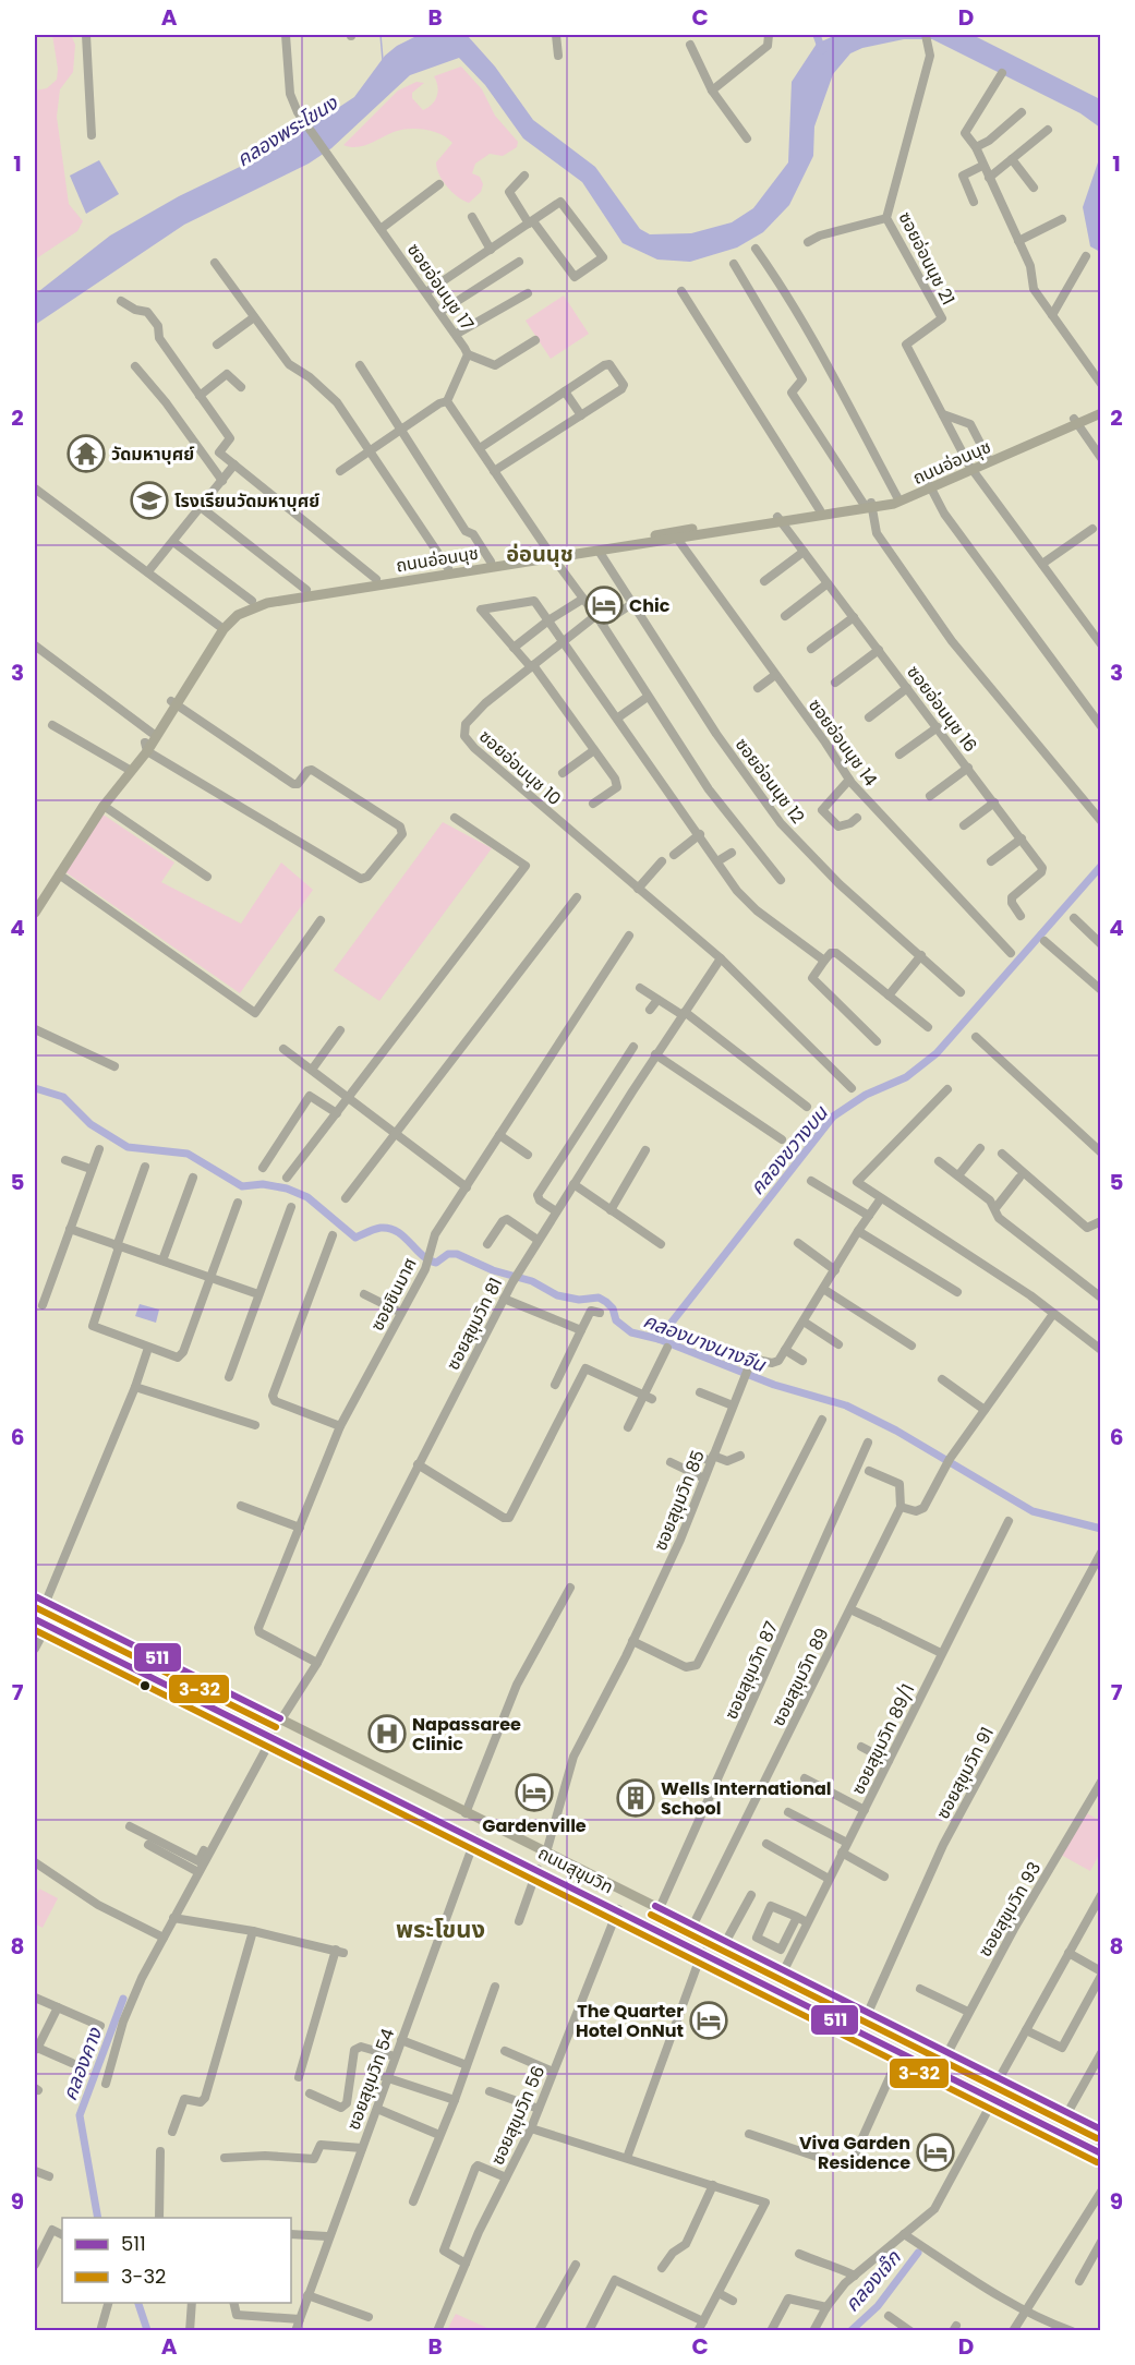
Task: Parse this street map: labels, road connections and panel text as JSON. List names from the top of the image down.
{
  "streets": {
    "main road": ["ถนนอ่อนนุช", "ถนนสุขุมวิท"],
    "street": [
      "ซอยอ่อนนุช 21",
      "ซอยอ่อนนุช 17",
      "ซอยอ่อนนุช 16",
      "ซอยอ่อนนุช 14",
      "ซอยอ่อนนุช 10",
      "ซอยอ่อนนุช 12",
      "ซอยชินมาศ",
      "ซอยสุขุมวิท 81",
      "ซอยสุขุมวิท 85",
      "ซอยสุขุมวิท 87",
      "ซอยสุขุมวิท 89",
      "ซอยสุขุมวิท 89/1",
      "ซอยสุขุมวิท 91",
      "ซอยสุขุมวิท 93",
      "ซอยสุขุมวิท 54",
      "ซอยสุขุมวิท 56"
    ]
  },
  "crossings": [
    ["ซอยอ่อนนุช 21", "ถนนอ่อนนุช"],
    ["ถนนอ่อนนุช", "ซอยอ่อนนุช 16"],
    ["ถนนอ่อนนุช", "ซอยอ่อนนุช 14"],
    ["ถนนอ่อนนุช", "ซอยอ่อนนุช 12"],
    ["ซอยอ่อนนุช 10", "ซอยอ่อนนุช 12"],
    ["ซอยอ่อนนุช 10", "ซอยสุขุมวิท 81"],
    ["ซอยชินมาศ", "ซอยสุขุมวิท 81"],
    ["ซอยสุขุมวิท 81", "ถนนสุขุมวิท"],
    ["ซอยสุขุมวิท 85", "ถนนสุขุมวิท"],
    ["ซอยสุขุมวิท 87", "ถนนสุขุมวิท"],
    ["ซอยสุขุมวิท 89", "ถนนสุขุมวิท"],
    ["ซอยสุขุมวิท 89/1", "ถนนสุขุมวิท"],
    ["ซอยสุขุมวิท 91", "ถนนสุขุมวิท"],
    ["ถนนสุขุมวิท", "ซอยสุขุมวิท 93"],
    ["ถนนสุขุมวิท", "ซอยสุขุมวิท 54"],
    ["ถนนสุขุมวิท", "ซอยสุขุมวิท 56"]
  ],
  "districts": ["อ่อนนุช", "พระโขนง"],
  "water": [
    "คลองพระโขนง",
    "คลองขวางบน",
    "คลองบางนางจีน",
    "คลองคาง",
    "คลองเจ๊ก"
  ],
  "places": {
    "temple": ["วัดมหาบุศย์"],
    "school or university": ["โรงเรียนวัดมหาบุศย์"],
    "hotel": [
      "Chic",
      "Gardenville",
      "The Quarter Hotel OnNut",
      "Viva Garden Residence"
    ],
    "hospital": ["Napassaree Clinic"],
    "building": ["Wells International School"]
  },
  "lines": ["transit line 511", "transit line 3-32"],
  "legend": ["511", "3-32"],
  "grid": {
    "columns": [
      "A",
      "B",
      "C",
      "D"
    ],
    "rows": [
      "1",
      "2",
      "3",
      "4",
      "5",
      "6",
      "7",
      "8",
      "9"
    ]
  }
}
